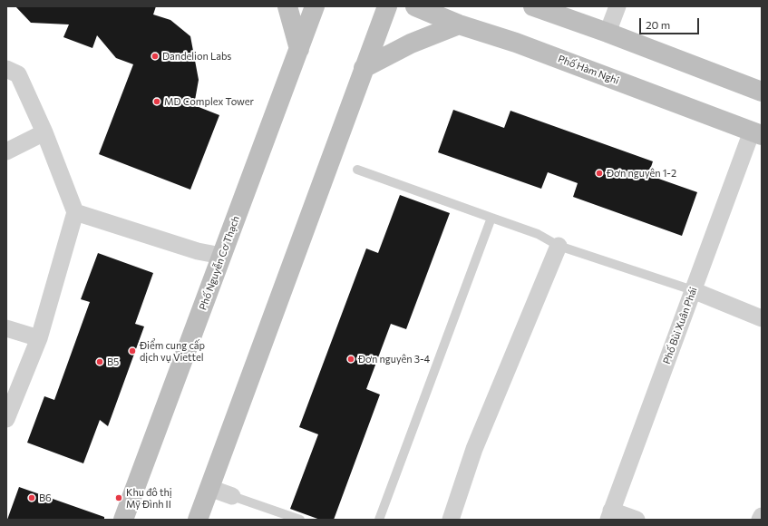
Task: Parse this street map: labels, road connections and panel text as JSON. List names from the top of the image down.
{
  "streets": {
    "street": ["Phố Hàm Nghi", "Phố Nguyễn Cơ Thạch", "Phố Bùi Xuân Phái"]
  },
  "crossings": [
    ["Phố Hàm Nghi", "Phố Bùi Xuân Phái"]
  ],
  "places": [
    "Dandelion Labs",
    "MD Complex Tower",
    "Đơn nguyên 1-2",
    "Điểm cung cấp dịch vụ Viettel",
    "Đơn nguyên 3-4",
    "B5",
    "B6",
    "Khu đô thị Mỹ Đình II"
  ],
  "scale_bar": "20 m"
}
